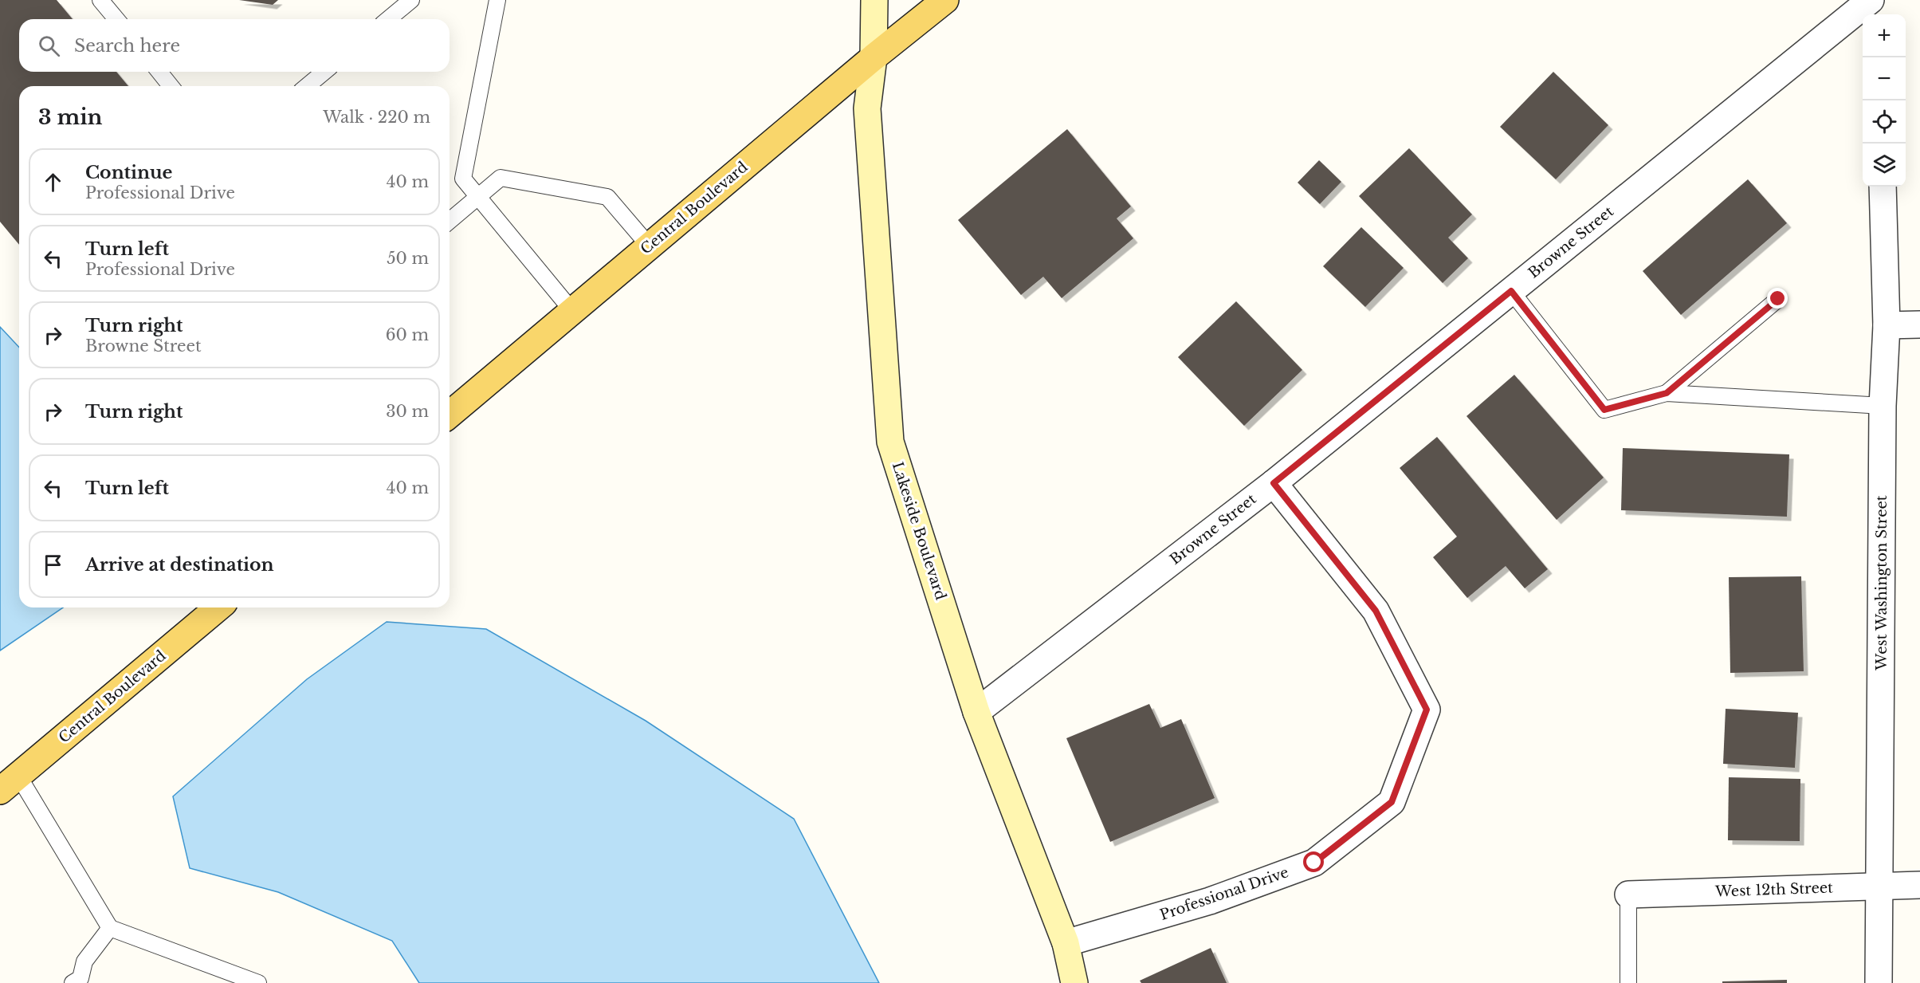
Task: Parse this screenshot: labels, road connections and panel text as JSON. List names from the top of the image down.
{
  "streets": {
    "main road": ["Central Boulevard"],
    "street": [
      "Browne Street",
      "Lakeside Boulevard",
      "West Washington Street",
      "West 12th Street",
      "Professional Drive"
    ]
  },
  "crossings": [
    ["Central Boulevard", "Lakeside Boulevard"],
    ["Browne Street", "Lakeside Boulevard"],
    ["Browne Street", "Professional Drive"],
    ["Lakeside Boulevard", "Professional Drive"],
    ["West Washington Street", "West 12th Street"]
  ],
  "page": {
    "map_buttons": ["+", "−"],
    "search": "Search here",
    "heading": ["3 min", "Walk · 220 m"],
    "list": [
      ["Continue", "Professional Drive", "40 m"],
      ["Turn left", "Professional Drive", "50 m"],
      ["Turn right", "Browne Street", "60 m"],
      ["Turn right", "30 m"],
      ["Turn left", "40 m"],
      "Arrive at destination"
    ]
  }
}
